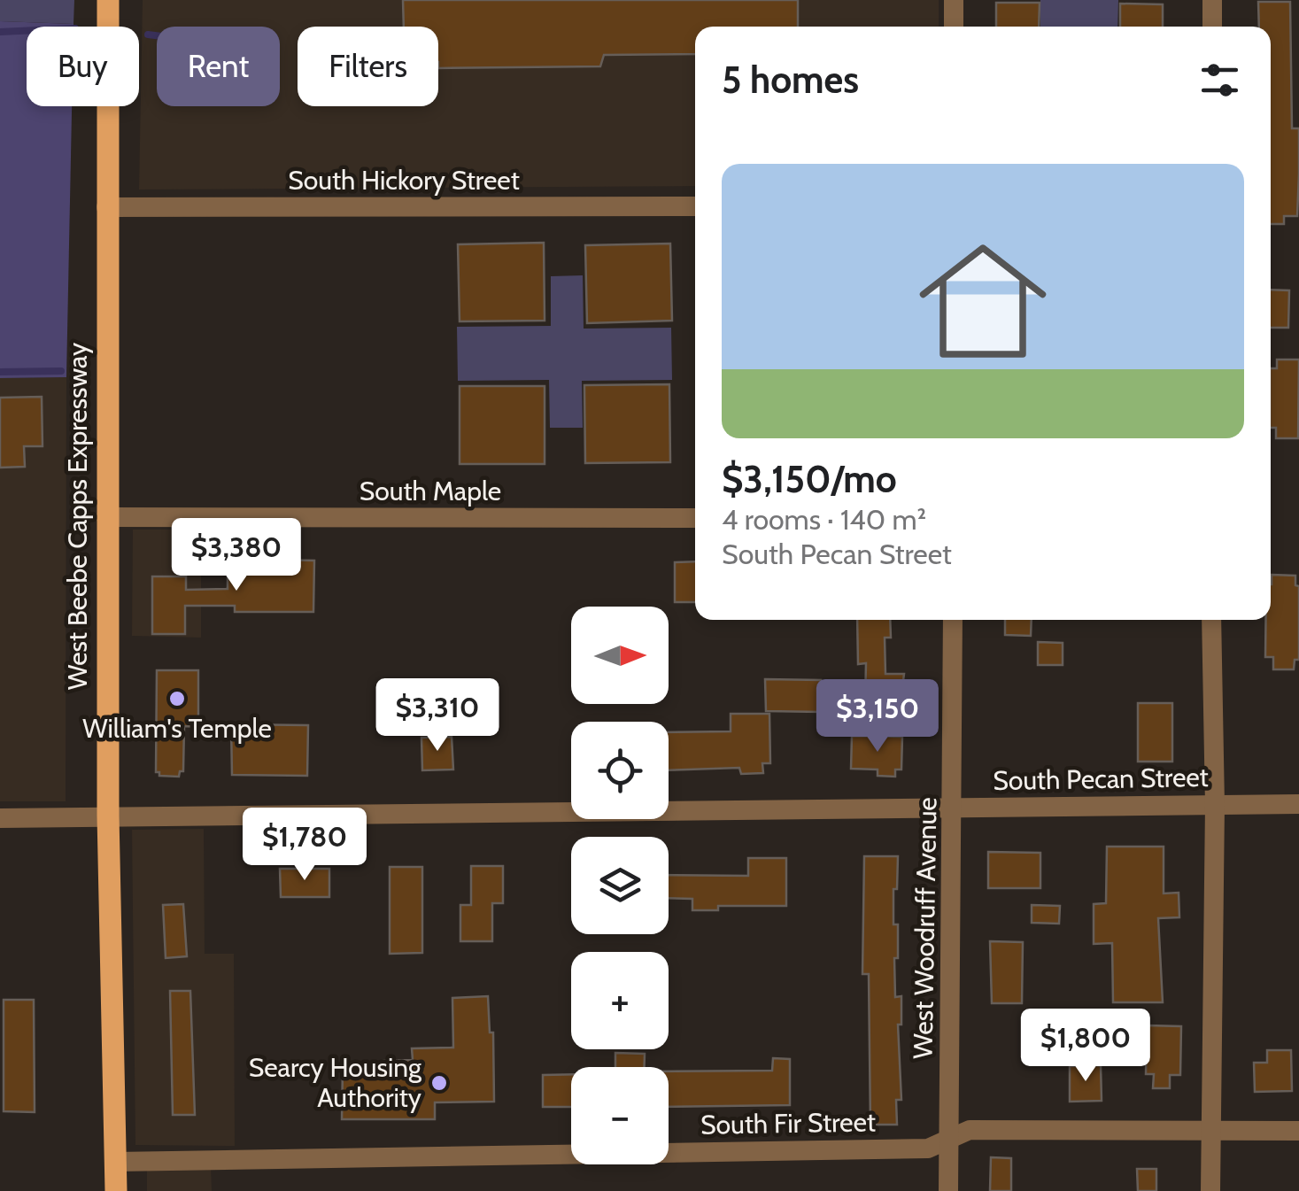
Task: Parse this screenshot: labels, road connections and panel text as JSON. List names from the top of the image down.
{
  "streets": {
    "main road": ["West Beebe Capps Expressway"],
    "street": [
      "South Hickory Street",
      "South Maple",
      "South Pecan Street",
      "West Woodruff Avenue",
      "South Fir Street"
    ]
  },
  "crossings": [
    ["South Hickory Street", "West Beebe Capps Expressway"],
    ["South Maple", "West Beebe Capps Expressway"],
    ["West Beebe Capps Expressway", "South Pecan Street"],
    ["West Beebe Capps Expressway", "South Fir Street"],
    ["South Pecan Street", "West Woodruff Avenue"],
    ["West Woodruff Avenue", "South Fir Street"]
  ],
  "places": ["William's Temple", "Searcy Housing Authority"],
  "north": "right",
  "page": {
    "chip": ["Buy", "Rent", "Filters"],
    "heading": "5 homes",
    "list": [
      {
        "name": "$3,150/mo",
        "note": "4 rooms · 140 m² · South Pecan Street"
      }
    ],
    "price": [
      "$3,380",
      "$3,310",
      "$3,150",
      "$1,780",
      "$1,800"
    ],
    "map_buttons": ["+", "−"]
  }
}
